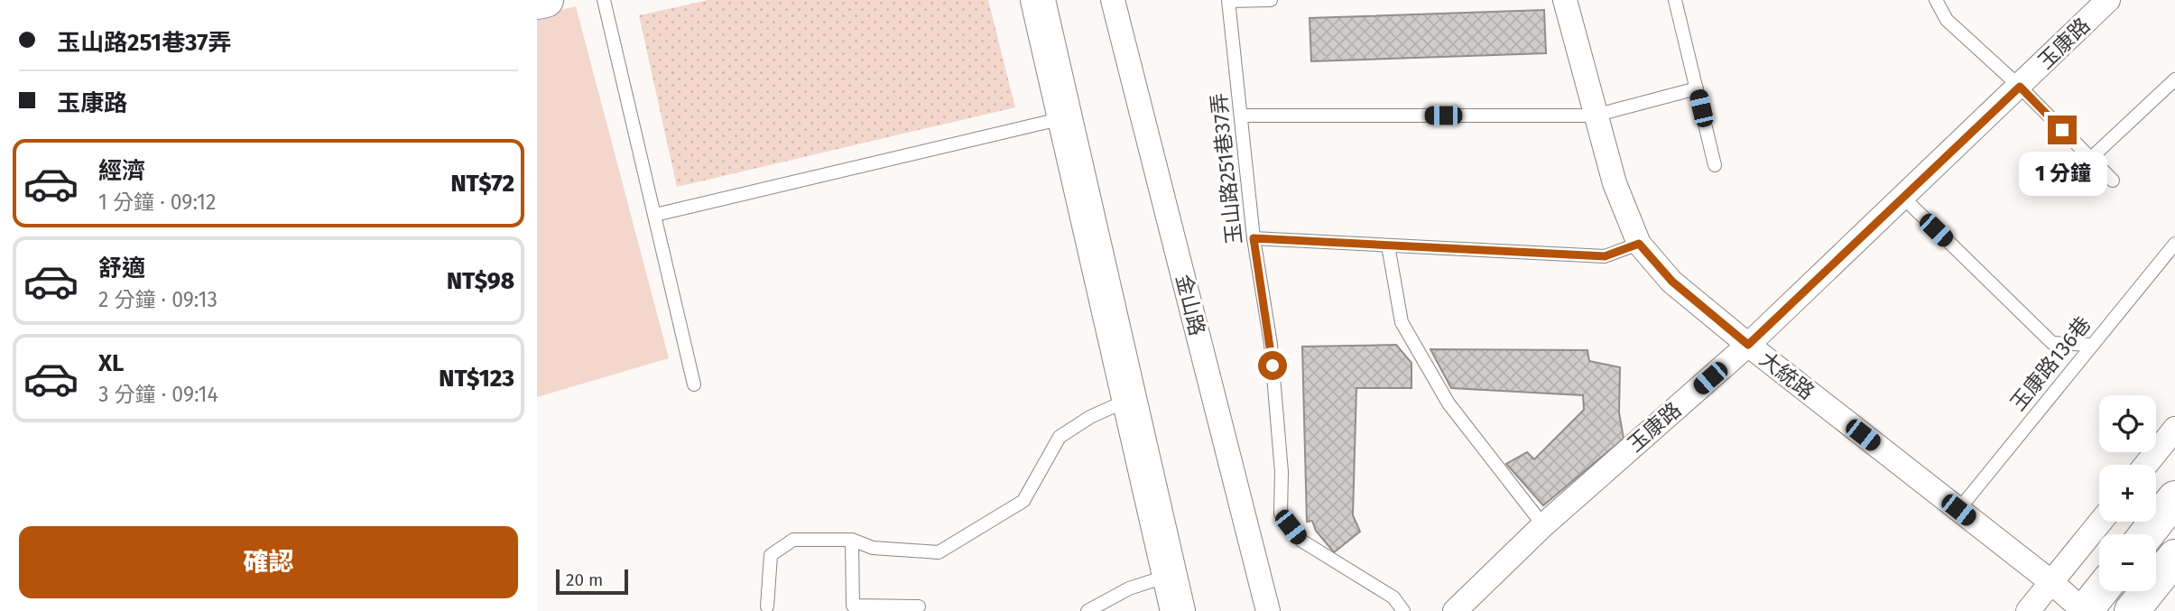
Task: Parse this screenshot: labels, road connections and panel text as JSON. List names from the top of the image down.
{
  "streets": {
    "street": ["玉康路", "金山路", "大統路"],
    "lane": ["玉山路251巷37弄", "玉康路136巷"]
  },
  "crossings": [
    ["玉康路", "大統路"],
    ["玉康路136巷", "大統路"]
  ],
  "scale_bar": "20 m",
  "page": {
    "banner": ["玉山路251巷37弄", "玉康路"],
    "list": [
      {
        "name": "經濟",
        "note": "1 分鐘 · 09:12",
        "value": "NT$72"
      },
      {
        "name": "舒適",
        "note": "2 分鐘 · 09:13",
        "value": "NT$98"
      },
      {
        "name": "XL",
        "note": "3 分鐘 · 09:14",
        "value": "NT$123"
      }
    ],
    "bubble": "1 分鐘",
    "map_buttons": ["+", "−"],
    "buttons": "確認",
    "scale": "20 m"
  }
}
